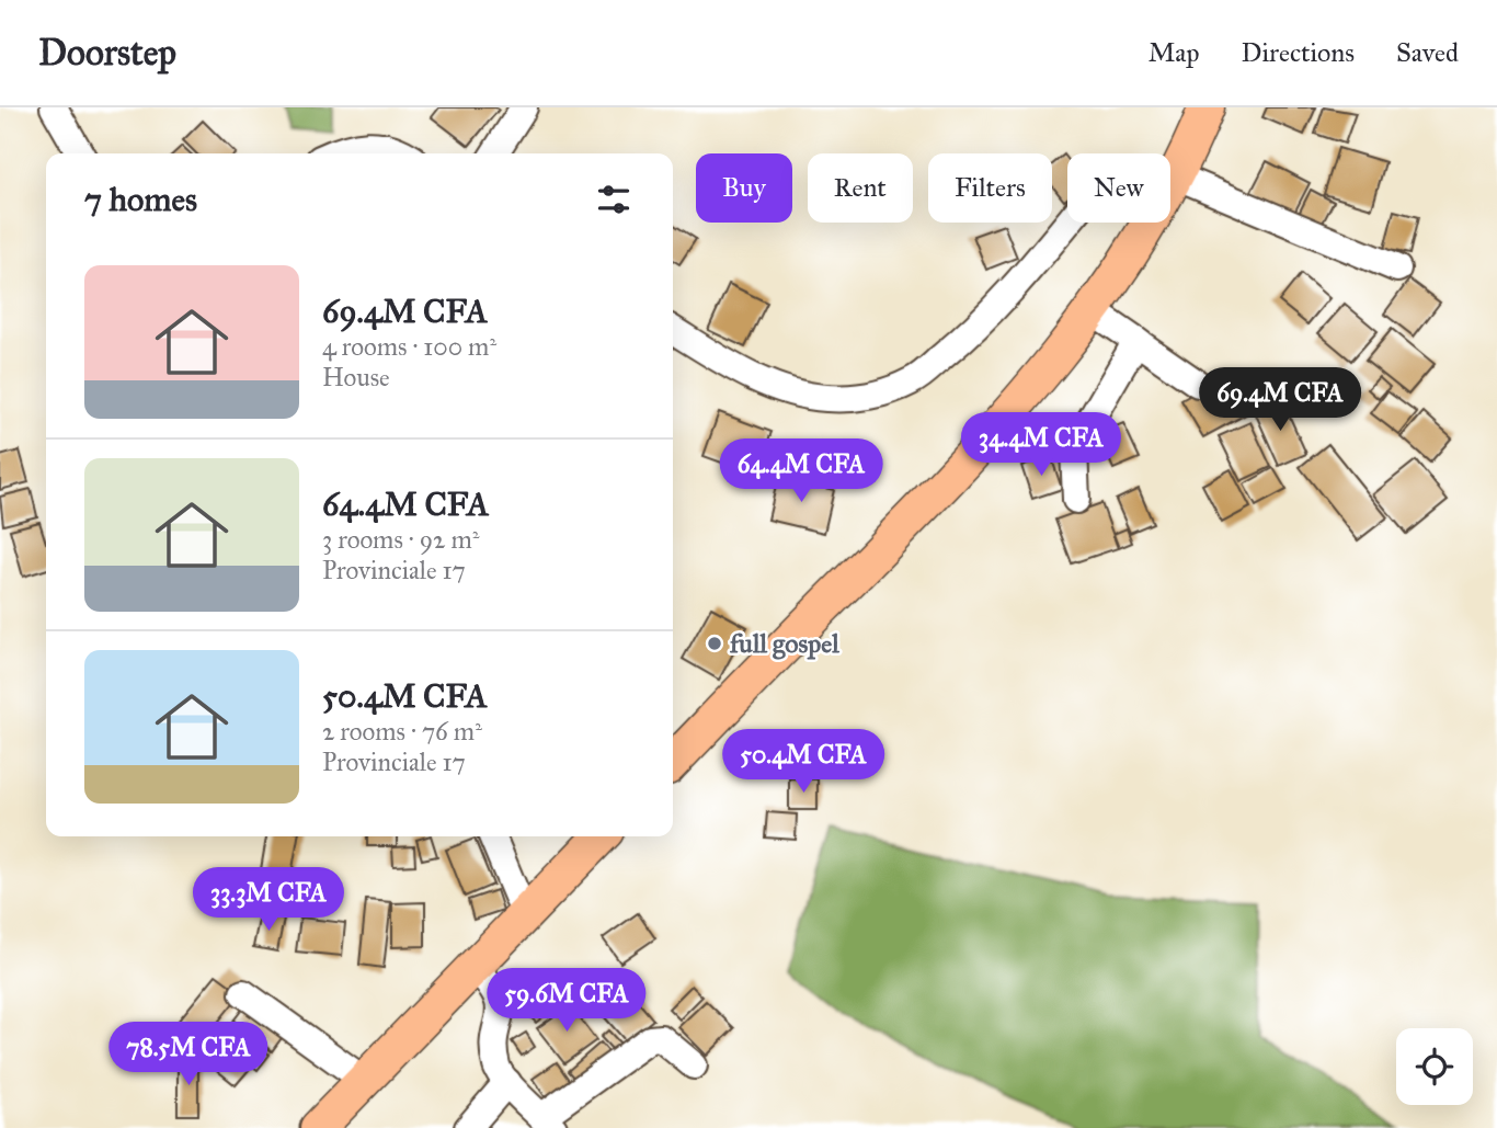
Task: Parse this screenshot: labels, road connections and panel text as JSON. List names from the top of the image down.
{
  "places": ["full gospel"],
  "page": {
    "header": "Doorstep",
    "nav": ["Map", "Directions", "Saved"],
    "chip": [
      "Buy",
      "Rent",
      "Filters",
      "New"
    ],
    "heading": "7 homes",
    "list": [
      {
        "name": "69.4M CFA",
        "note": "4 rooms · 100 m² · House"
      },
      {
        "name": "64.4M CFA",
        "note": "3 rooms · 92 m² · Provinciale 17"
      },
      {
        "name": "50.4M CFA",
        "note": "2 rooms · 76 m² · Provinciale 17"
      }
    ],
    "price": [
      "69.4M CFA",
      "34.4M CFA",
      "64.4M CFA",
      "50.4M CFA",
      "33.3M CFA",
      "59.6M CFA",
      "78.5M CFA"
    ]
  }
}
